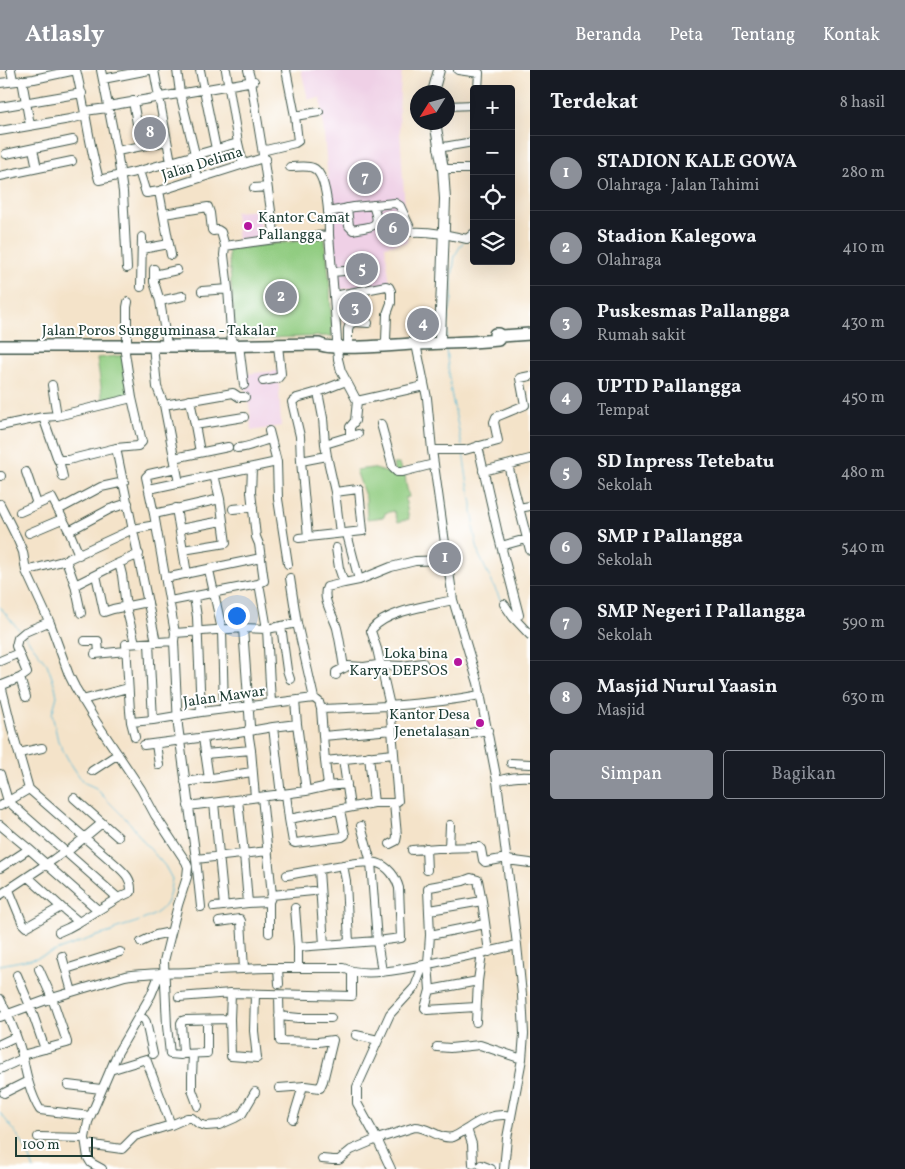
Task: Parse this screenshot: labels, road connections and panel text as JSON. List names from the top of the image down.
{
  "streets": {
    "highway": ["Jalan Poros Sungguminasa - Takalar"],
    "street": ["Jalan Delima", "Jalan Mawar"]
  },
  "places": ["Kantor Camat Pallangga", "Loka bina Karya DEPSOS", "Kantor Desa Jenetalasan"],
  "scale_bar": "100 m",
  "north": "bottom left",
  "page": {
    "header": "Atlasly",
    "nav": [
      "Beranda",
      "Peta",
      "Tentang",
      "Kontak"
    ],
    "heading": ["Terdekat", "8 hasil"],
    "map_buttons": ["+", "−"],
    "pins": [
      "8",
      "7",
      "6",
      "5",
      "2",
      "3",
      "4",
      "1"
    ],
    "list": [
      {
        "mark": "1",
        "name": "STADION KALE GOWA",
        "note": "Olahraga · Jalan Tahimi",
        "value": "280 m"
      },
      {
        "mark": "2",
        "name": "Stadion Kalegowa",
        "note": "Olahraga",
        "value": "410 m"
      },
      {
        "mark": "3",
        "name": "Puskesmas Pallangga",
        "note": "Rumah sakit",
        "value": "430 m"
      },
      {
        "mark": "4",
        "name": "UPTD Pallangga",
        "note": "Tempat",
        "value": "450 m"
      },
      {
        "mark": "5",
        "name": "SD Inpress Tetebatu",
        "note": "Sekolah",
        "value": "480 m"
      },
      {
        "mark": "6",
        "name": "SMP 1 Pallangga",
        "note": "Sekolah",
        "value": "540 m"
      },
      {
        "mark": "7",
        "name": "SMP Negeri I Pallangga",
        "note": "Sekolah",
        "value": "590 m"
      },
      {
        "mark": "8",
        "name": "Masjid Nurul Yaasin",
        "note": "Masjid",
        "value": "630 m"
      }
    ],
    "buttons": ["Simpan", "Bagikan"],
    "scale": "100 m"
  }
}
